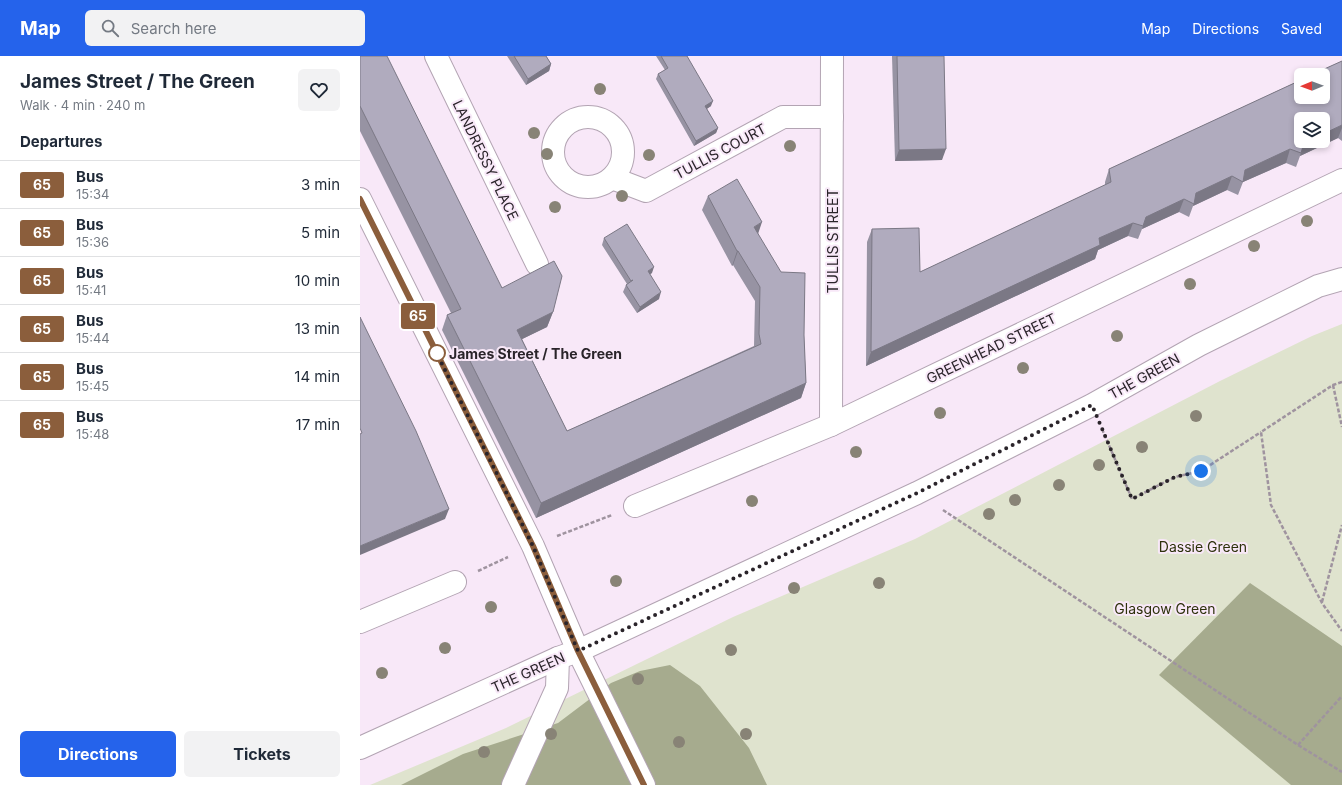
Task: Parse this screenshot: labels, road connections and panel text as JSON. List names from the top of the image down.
{
  "streets": {
    "street": [
      "TULLIS COURT",
      "LANDRESSY PLACE",
      "TULLIS STREET",
      "GREENHEAD STREET",
      "THE GREEN"
    ]
  },
  "crossings": [
    ["TULLIS COURT", "TULLIS STREET"],
    ["TULLIS STREET", "GREENHEAD STREET"]
  ],
  "parks": ["Dassie Green", "Glasgow Green"],
  "places": ["James Street / The Green"],
  "lines": ["bus line 65"],
  "north": "left",
  "page": {
    "header": "Map",
    "search": "Search here",
    "nav": ["Map", "Directions", "Saved"],
    "heading": [
      ["James Street / The Green", "Walk · 4 min · 240 m"],
      "Departures"
    ],
    "on_map": "65",
    "list": [
      {
        "mark": "65",
        "name": "Bus",
        "note": "15:34",
        "value": "3 min"
      },
      {
        "mark": "65",
        "name": "Bus",
        "note": "15:36",
        "value": "5 min"
      },
      {
        "mark": "65",
        "name": "Bus",
        "note": "15:41",
        "value": "10 min"
      },
      {
        "mark": "65",
        "name": "Bus",
        "note": "15:44",
        "value": "13 min"
      },
      {
        "mark": "65",
        "name": "Bus",
        "note": "15:45",
        "value": "14 min"
      },
      {
        "mark": "65",
        "name": "Bus",
        "note": "15:48",
        "value": "17 min"
      }
    ],
    "buttons": ["Directions", "Tickets"]
  }
}
